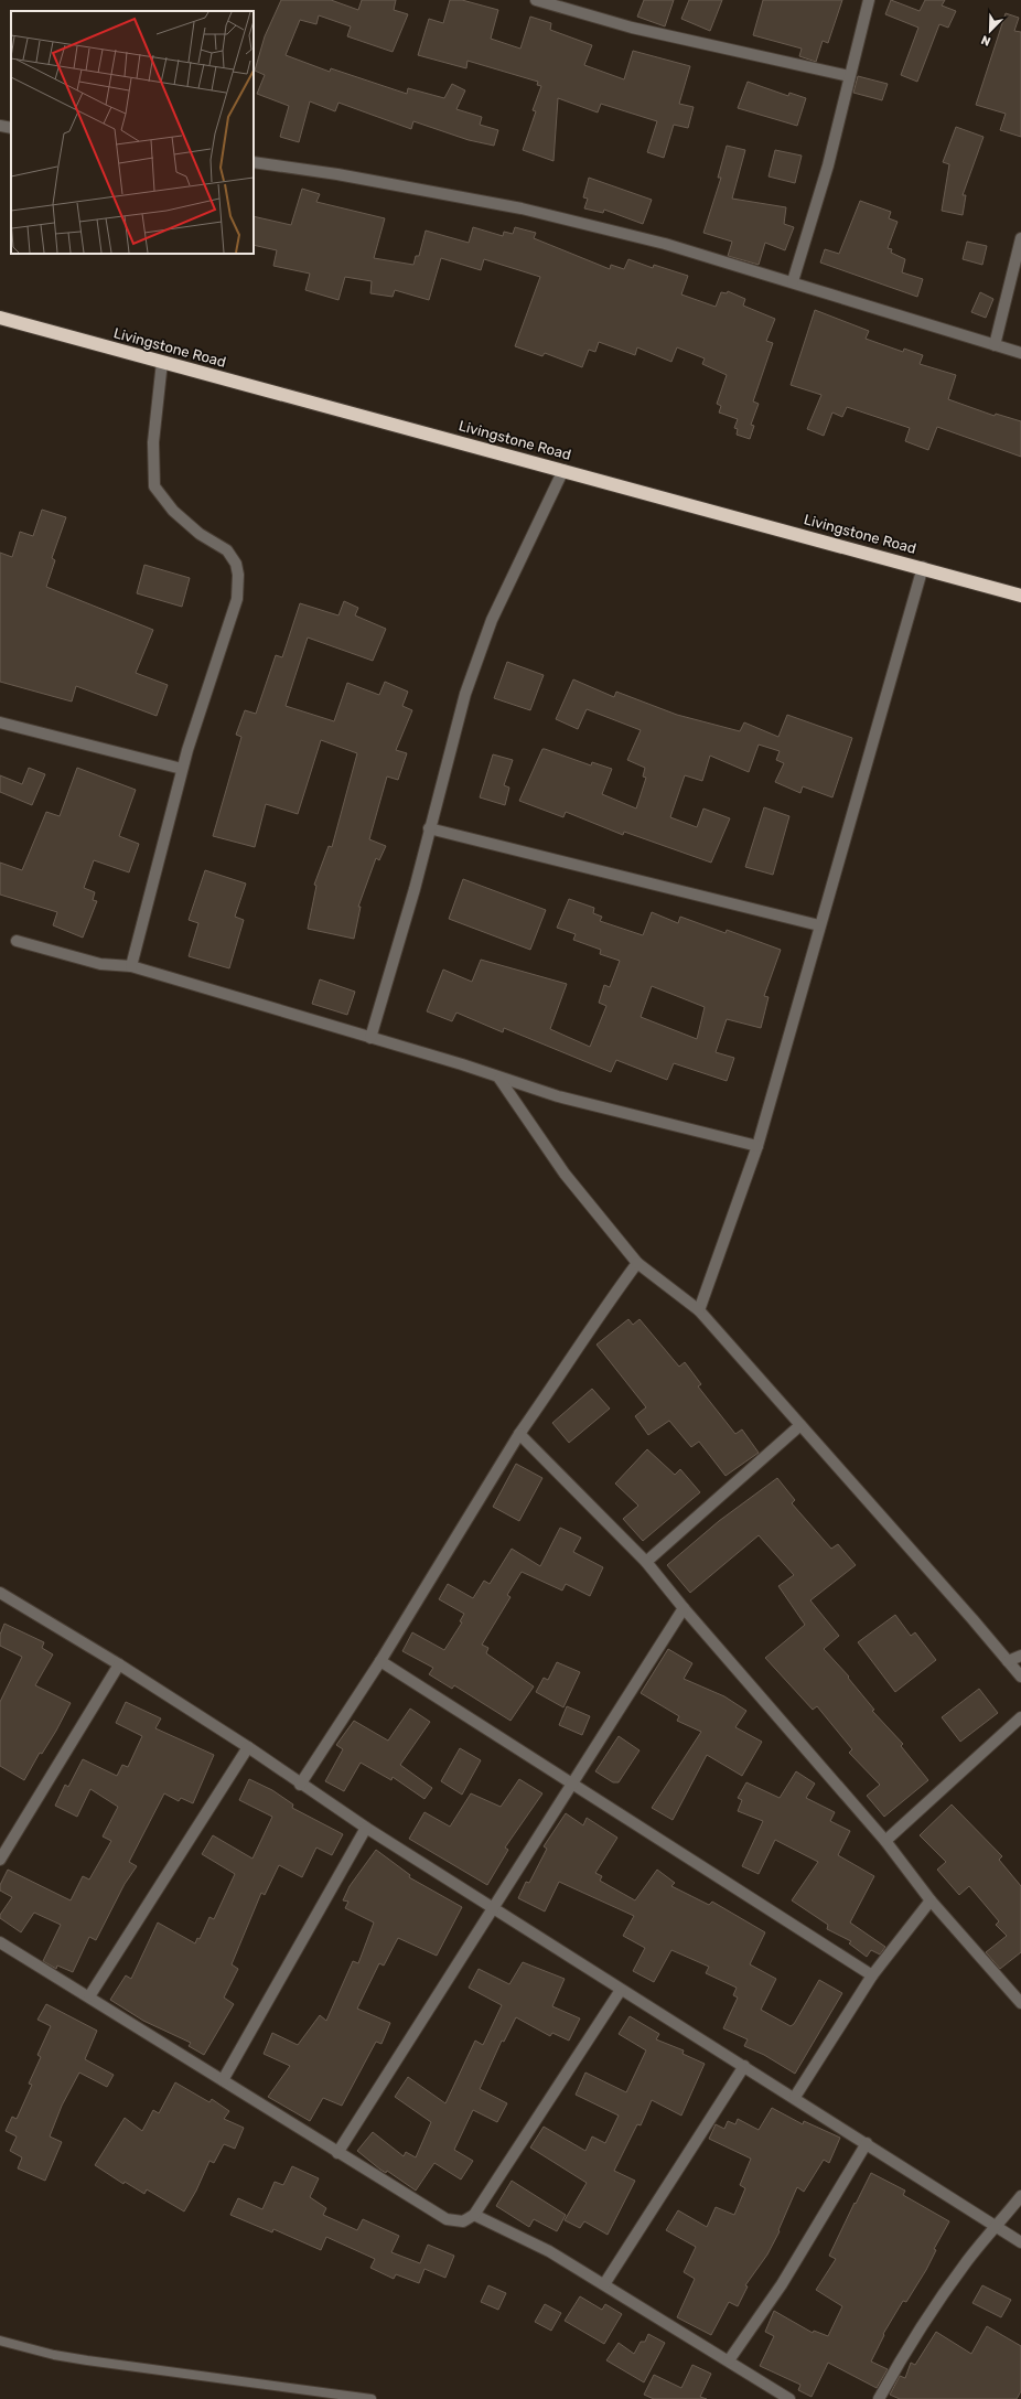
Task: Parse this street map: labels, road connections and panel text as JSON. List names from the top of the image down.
{
  "streets": {
    "highway": ["Livingstone Road"]
  },
  "north": "bottom left"
}
